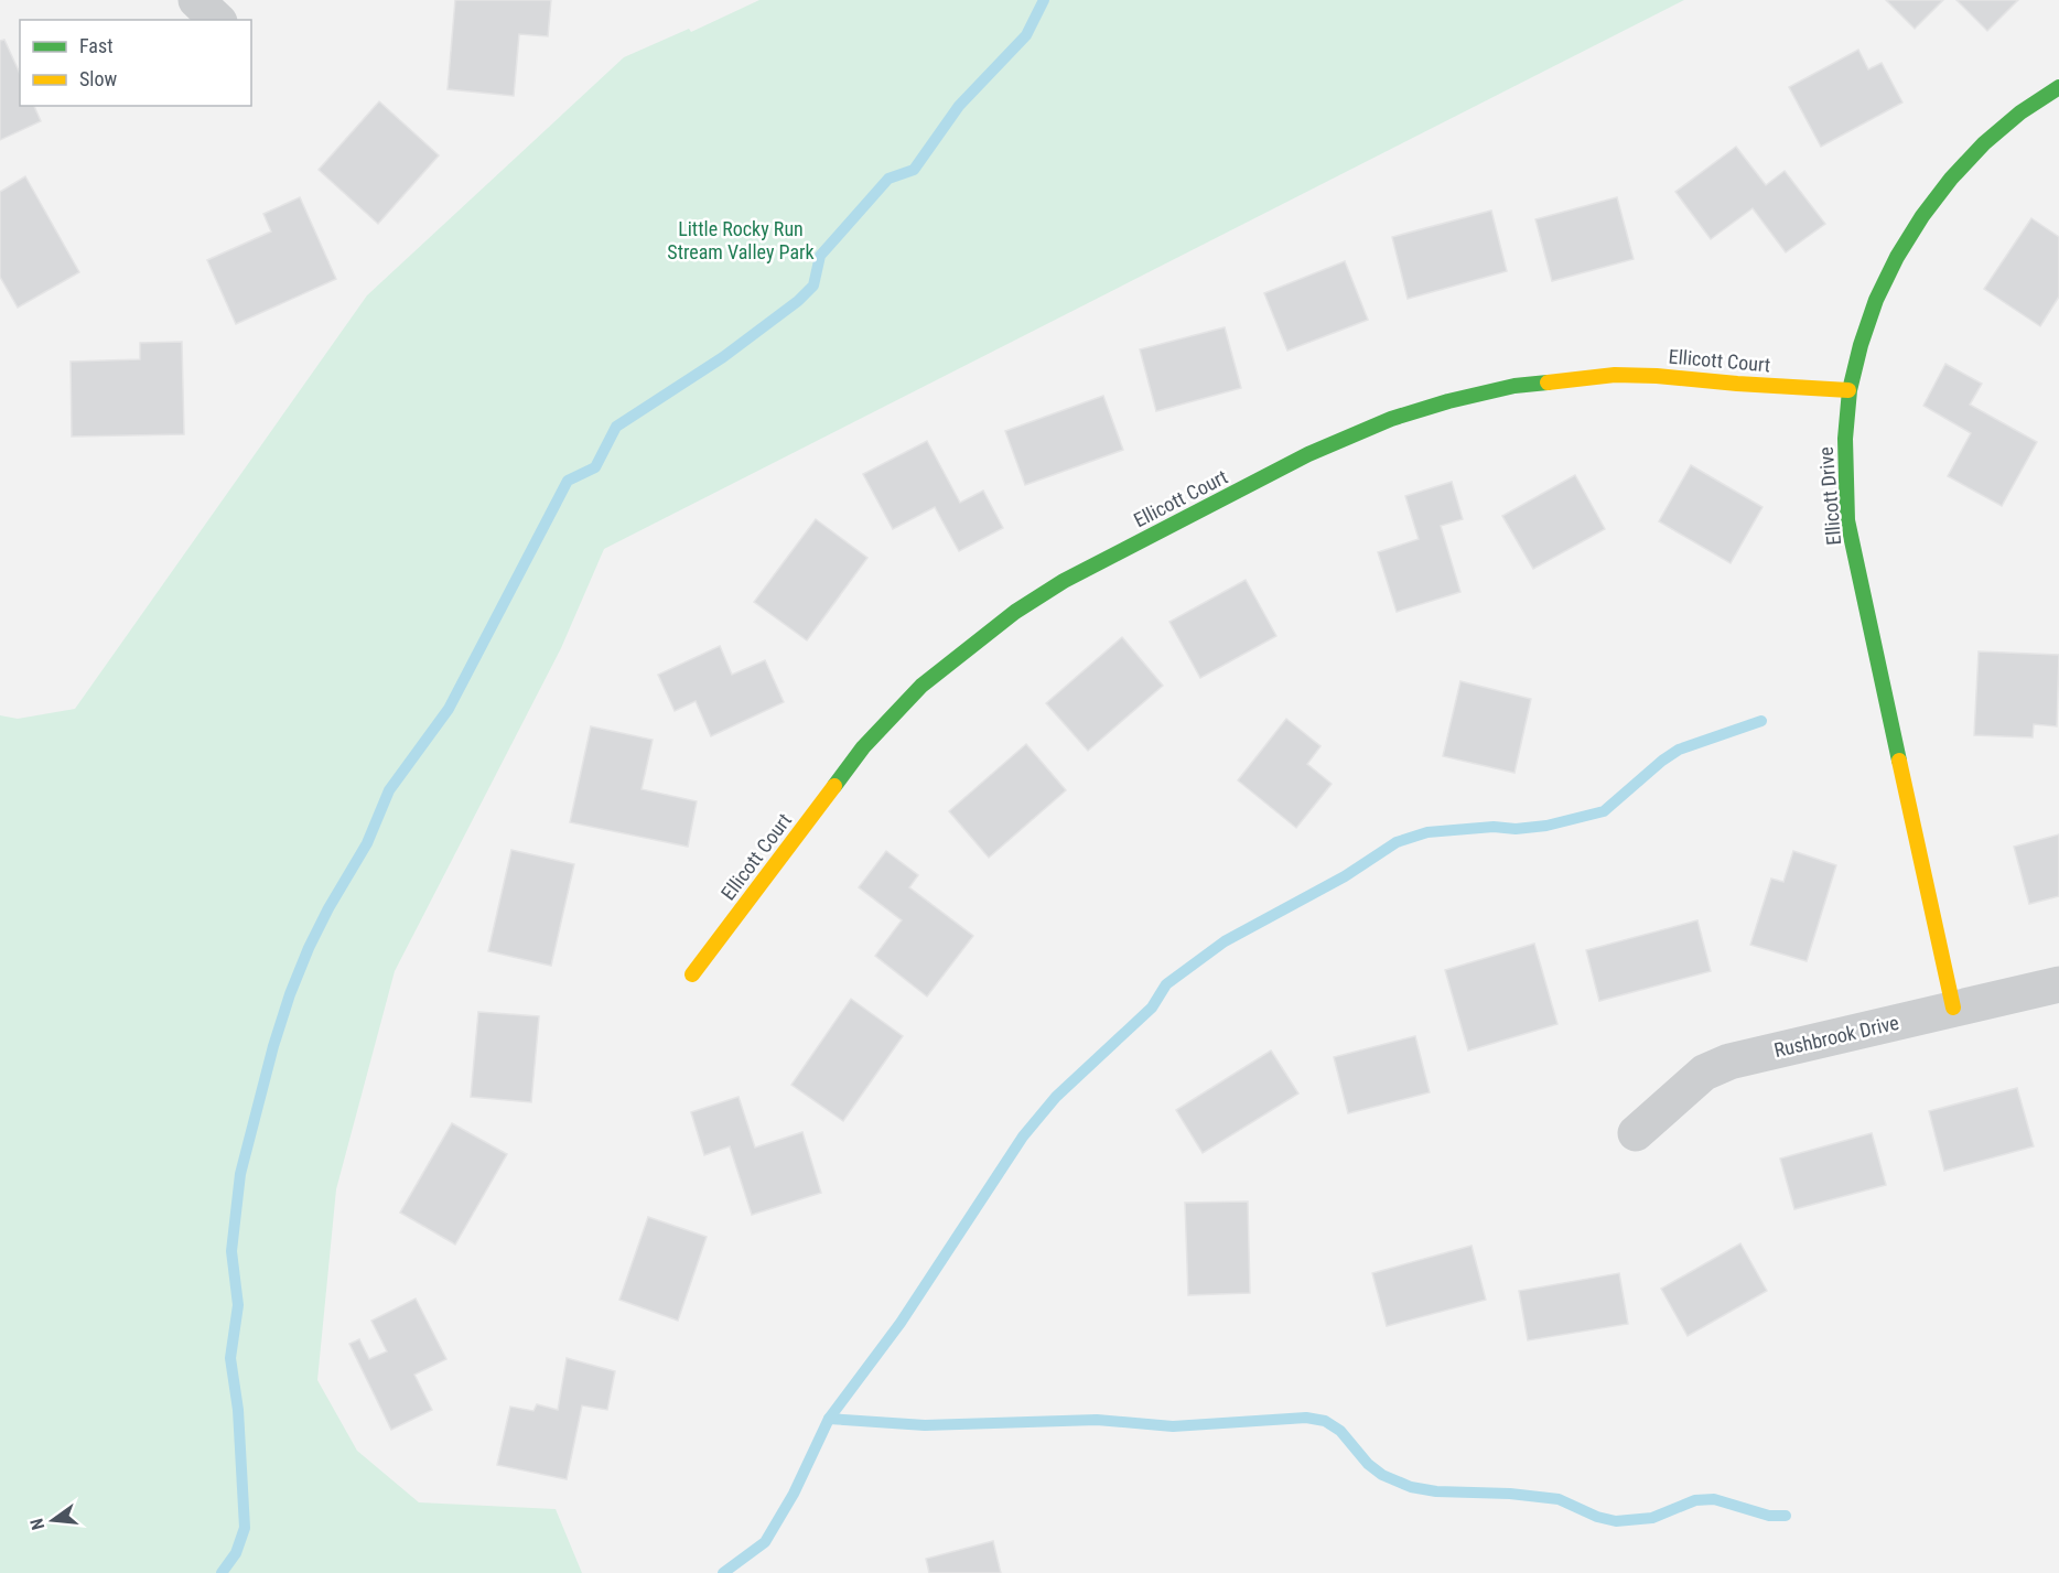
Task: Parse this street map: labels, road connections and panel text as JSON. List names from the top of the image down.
{
  "streets": {
    "street": ["Ellicott Court", "Ellicott Drive", "Rushbrook Drive"]
  },
  "crossings": [
    ["Ellicott Court", "Ellicott Drive"],
    ["Ellicott Drive", "Rushbrook Drive"]
  ],
  "parks": ["Little Rocky Run Stream Valley Park"],
  "legend": ["Fast", "Slow"],
  "north": "left"
}
